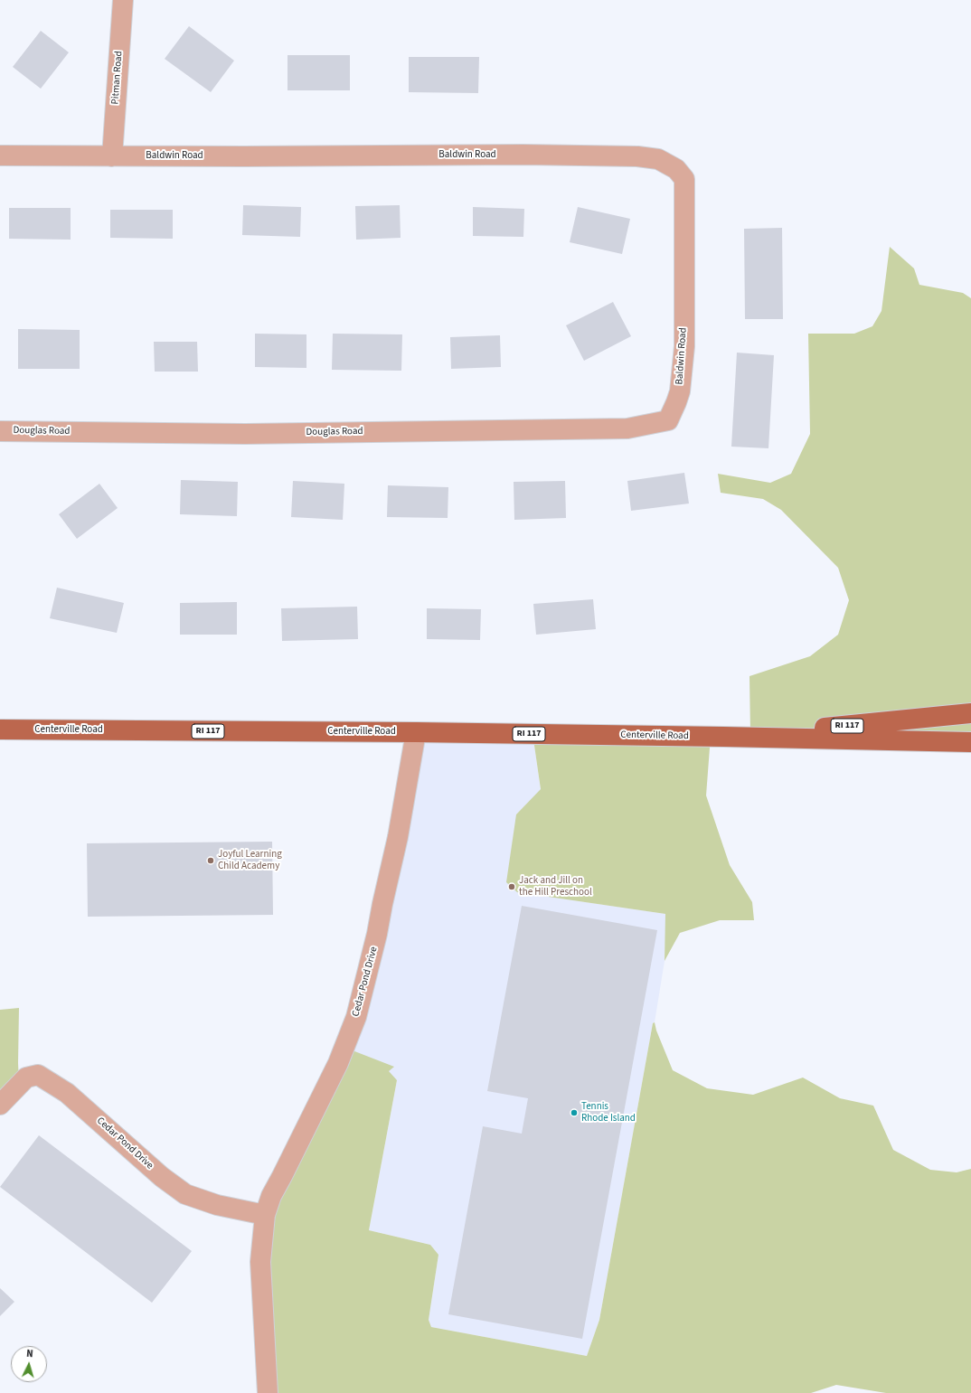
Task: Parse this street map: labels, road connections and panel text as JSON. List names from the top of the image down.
{
  "streets": {
    "main road": ["RI 117", "Centerville Road"],
    "street": [
      "Pitman Road",
      "Baldwin Road",
      "Douglas Road",
      "Cedar Pond Drive"
    ]
  },
  "crossings": [
    ["Pitman Road", "Baldwin Road"],
    ["Baldwin Road", "Douglas Road"],
    ["Centerville Road", "Cedar Pond Drive"]
  ],
  "places": ["Joyful Learning Child Academy", "Jack and Jill on the Hill Preschool", "Tennis Rhode Island"],
  "north": "top"
}
